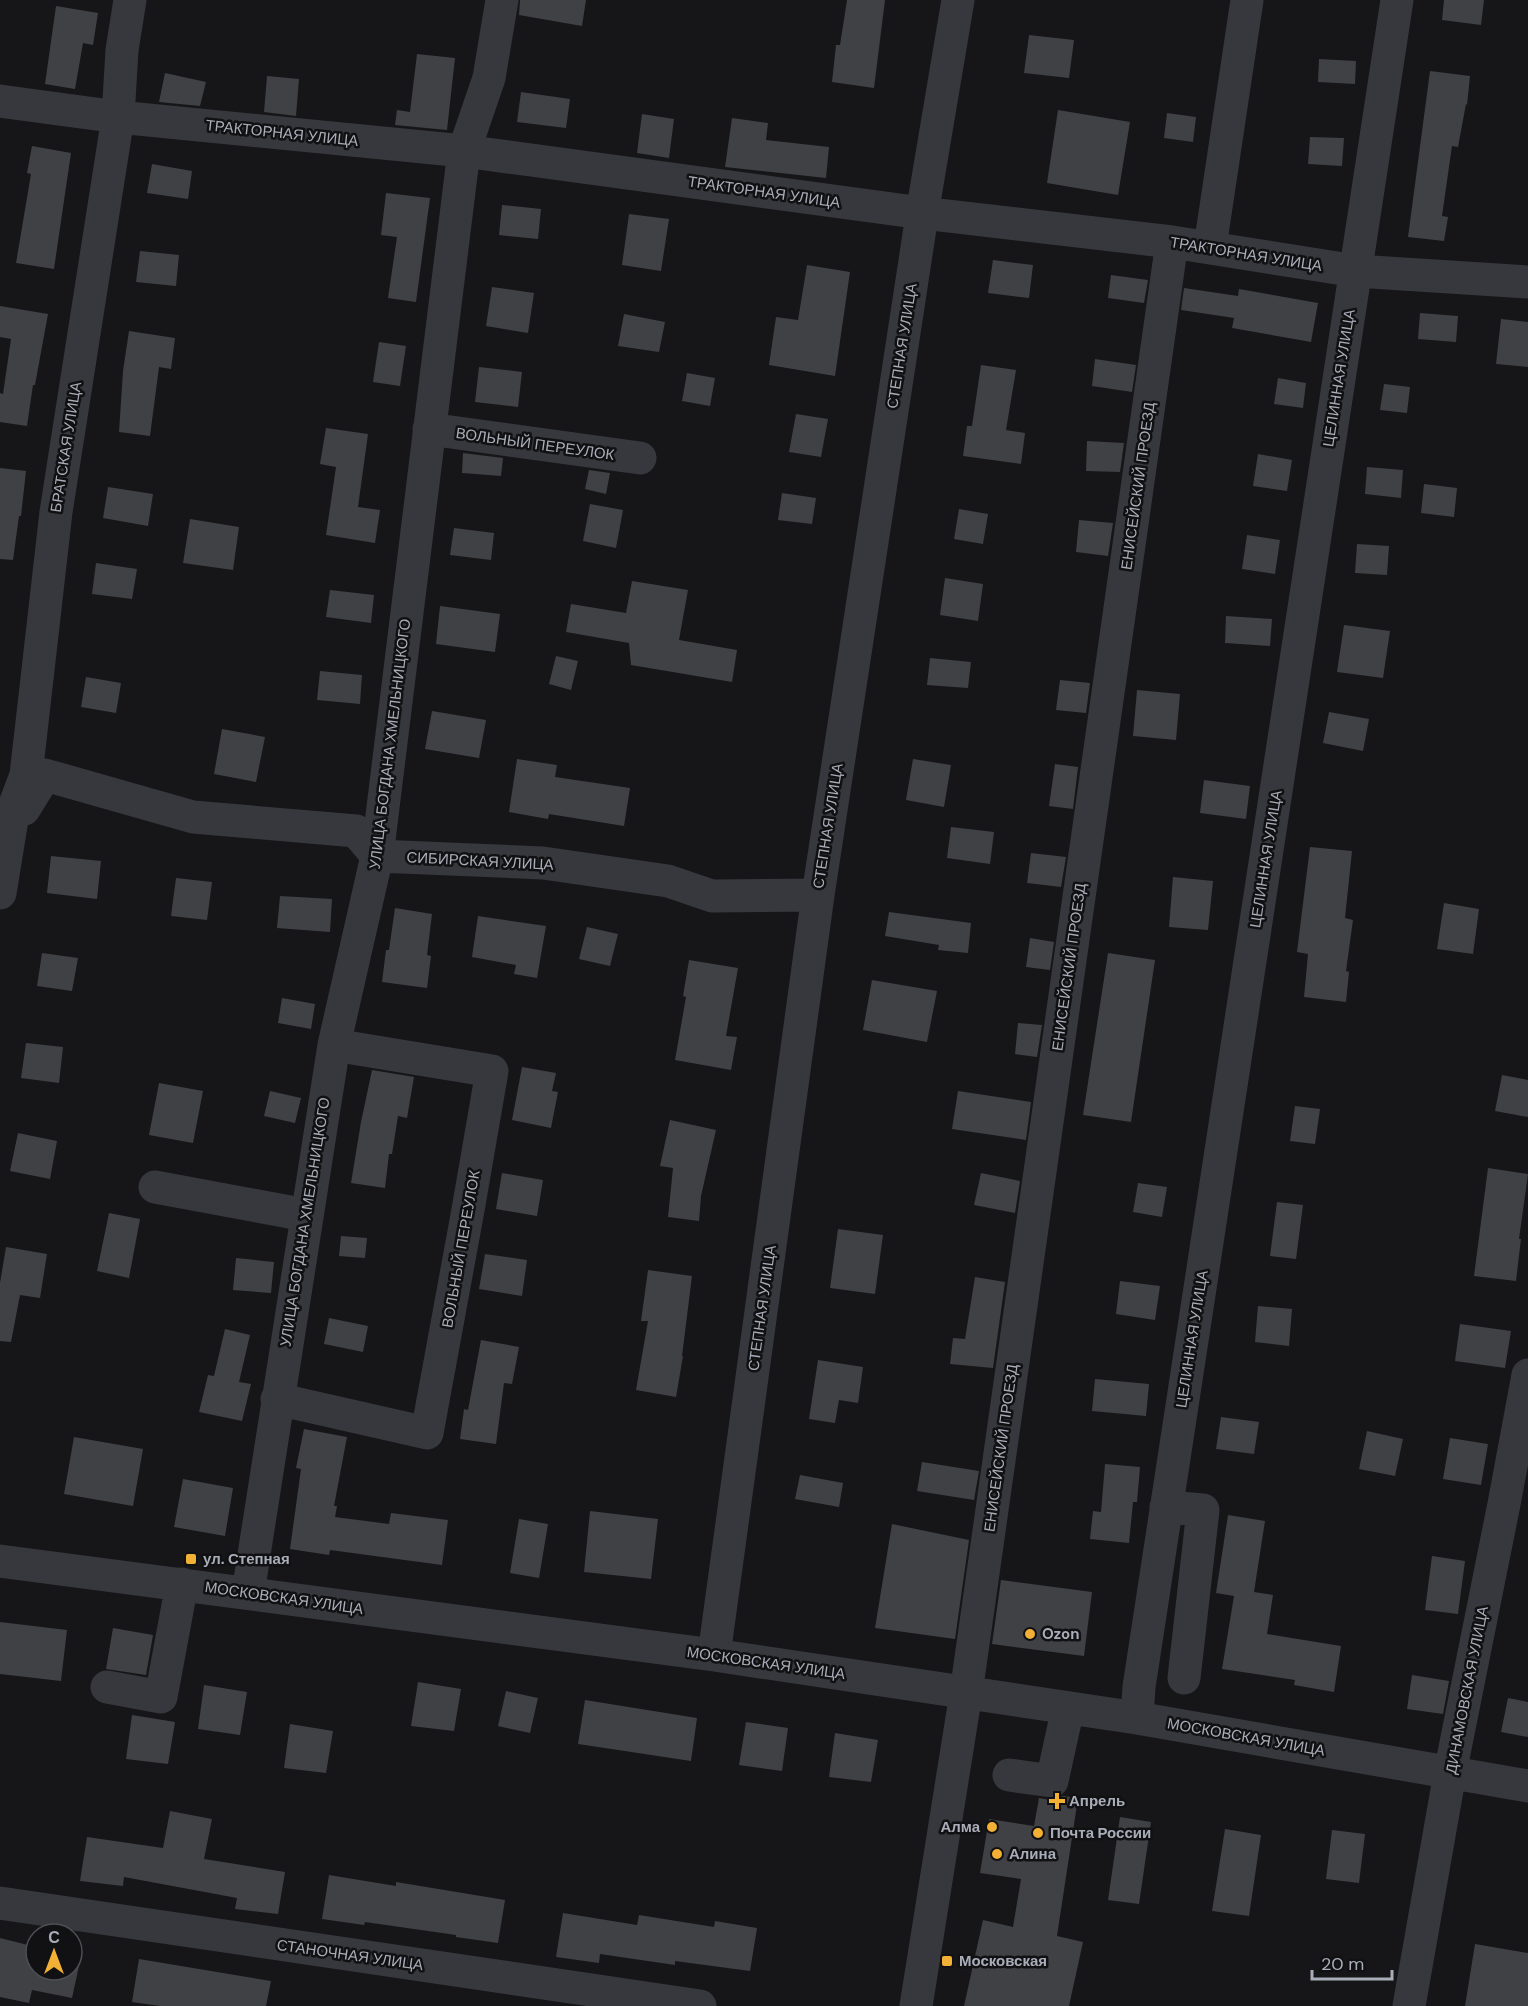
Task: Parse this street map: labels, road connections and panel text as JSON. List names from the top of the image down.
{
  "streets": {
    "street": [
      "ТРАКТОРНАЯ УЛИЦА",
      "СТЕПНАЯ УЛИЦА",
      "ЦЕЛИННАЯ УЛИЦА",
      "ВОЛЬНЫЙ ПЕРЕУЛОК",
      "БРАТСКАЯ УЛИЦА",
      "ЕНИСЕЙСКИЙ ПРОЕЗД",
      "УЛИЦА БОГДАНА ХМЕЛЬНИЦКОГО",
      "СИБИРСКАЯ УЛИЦА",
      "МОСКОВСКАЯ УЛИЦА",
      "ДИНАМОВСКАЯ УЛИЦА",
      "СТАНОЧНАЯ УЛИЦА"
    ]
  },
  "crossings": [
    ["ТРАКТОРНАЯ УЛИЦА", "СТЕПНАЯ УЛИЦА"],
    ["ТРАКТОРНАЯ УЛИЦА", "ЦЕЛИННАЯ УЛИЦА"],
    ["ТРАКТОРНАЯ УЛИЦА", "БРАТСКАЯ УЛИЦА"],
    ["ТРАКТОРНАЯ УЛИЦА", "ЕНИСЕЙСКИЙ ПРОЕЗД"],
    ["ТРАКТОРНАЯ УЛИЦА", "УЛИЦА БОГДАНА ХМЕЛЬНИЦКОГО"],
    ["СТЕПНАЯ УЛИЦА", "СИБИРСКАЯ УЛИЦА"],
    ["СТЕПНАЯ УЛИЦА", "МОСКОВСКАЯ УЛИЦА"],
    ["ЦЕЛИННАЯ УЛИЦА", "МОСКОВСКАЯ УЛИЦА"],
    ["ВОЛЬНЫЙ ПЕРЕУЛОК", "УЛИЦА БОГДАНА ХМЕЛЬНИЦКОГО"],
    ["ЕНИСЕЙСКИЙ ПРОЕЗД", "МОСКОВСКАЯ УЛИЦА"],
    ["УЛИЦА БОГДАНА ХМЕЛЬНИЦКОГО", "СИБИРСКАЯ УЛИЦА"],
    ["УЛИЦА БОГДАНА ХМЕЛЬНИЦКОГО", "МОСКОВСКАЯ УЛИЦА"],
    ["МОСКОВСКАЯ УЛИЦА", "ДИНАМОВСКАЯ УЛИЦА"]
  ],
  "places": {
    "transit": ["ул. Степная", "Московская"],
    "other": [
      "Ozon",
      "Алма",
      "Почта России",
      "Алина"
    ],
    "health": ["Апрель"]
  },
  "scale_bar": "20 m",
  "north": "top"
}
